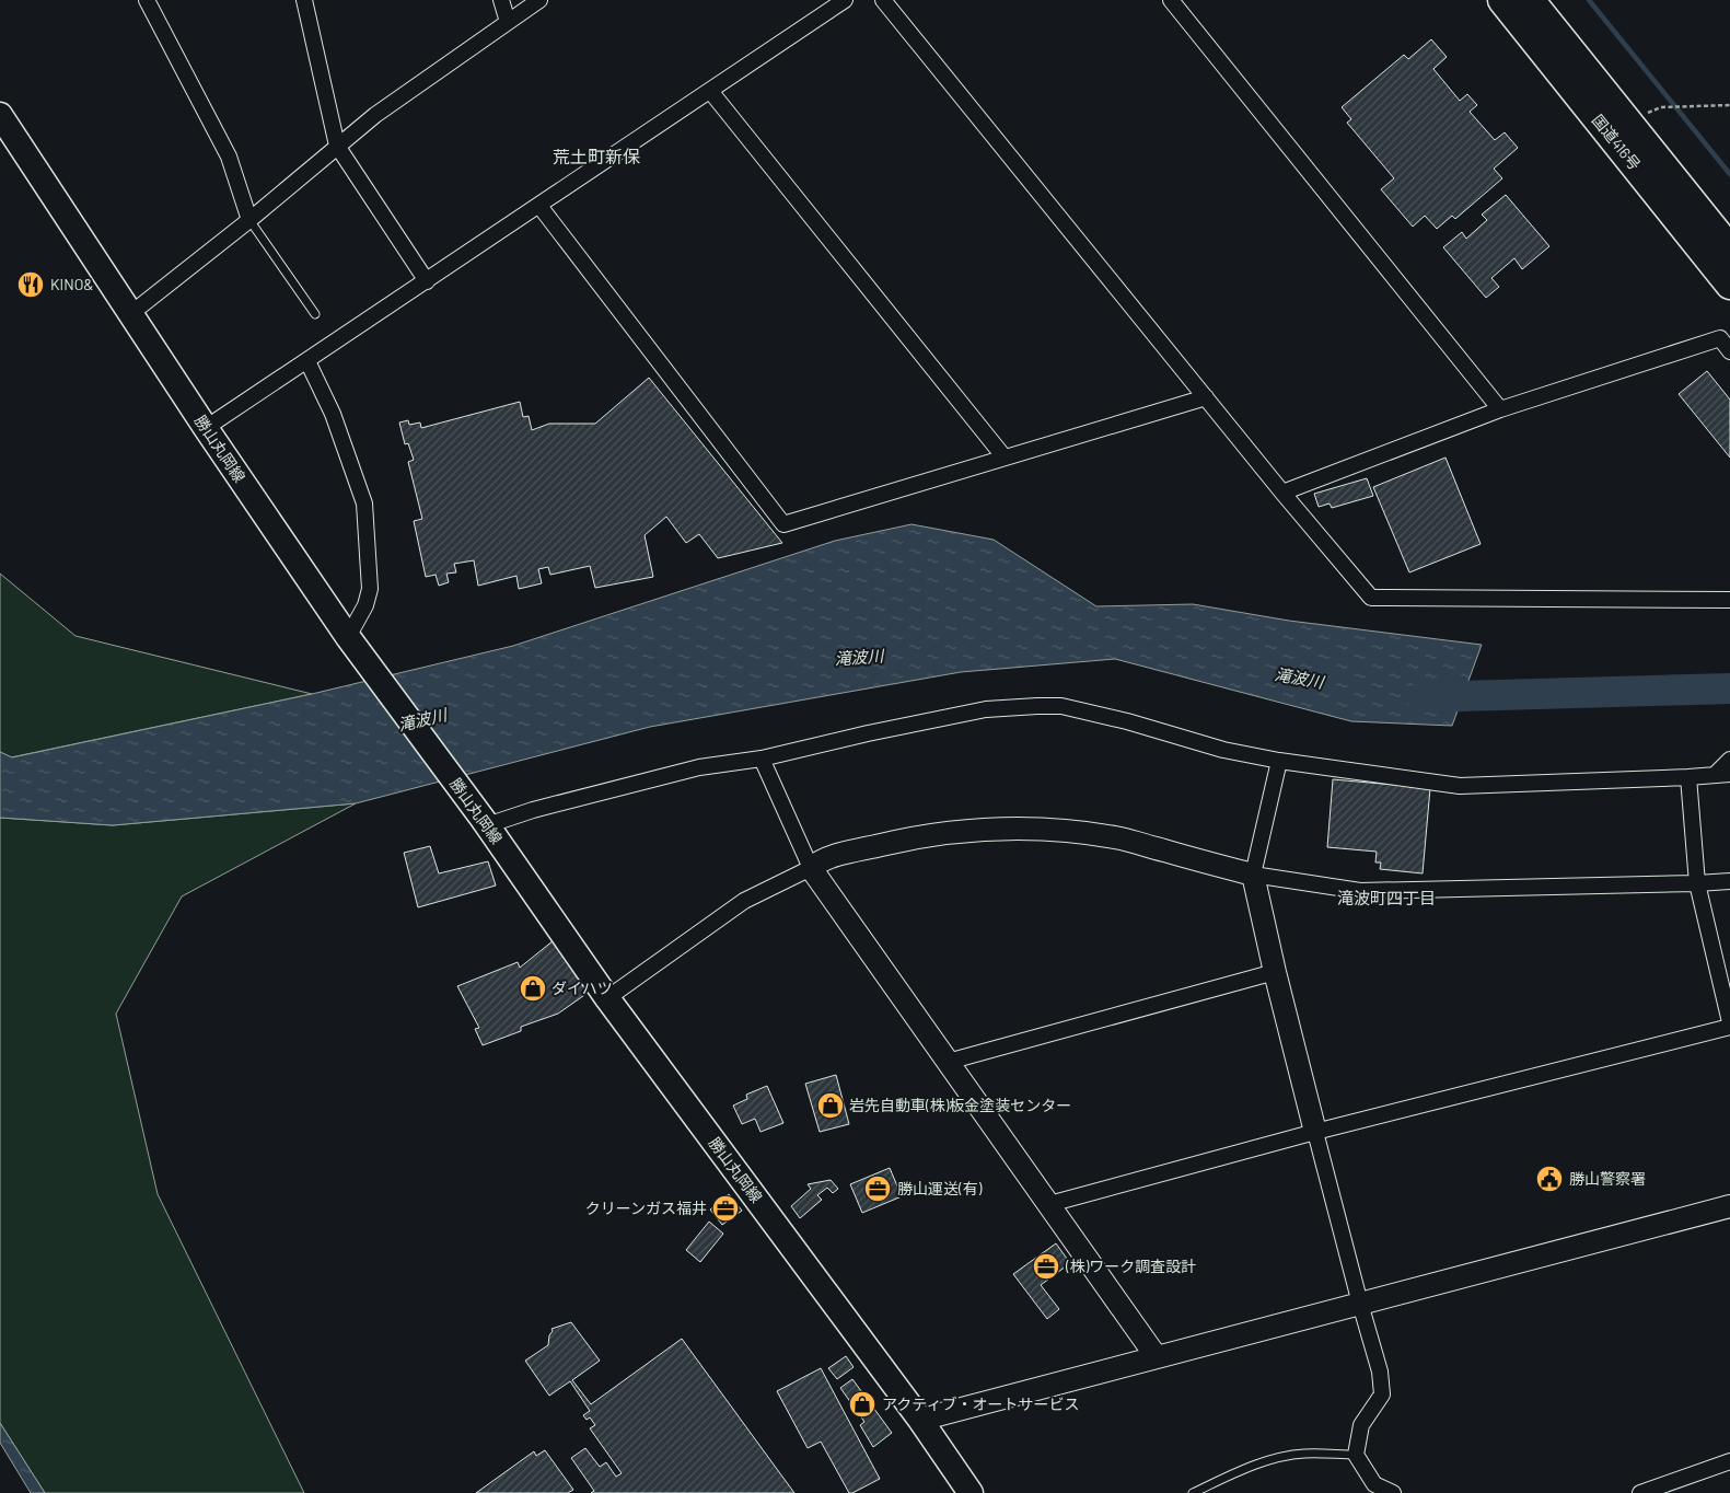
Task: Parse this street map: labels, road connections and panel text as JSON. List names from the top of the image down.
{
  "streets": {
    "highway": ["国道416号"],
    "main road": ["勝山丸岡線"]
  },
  "districts": ["荒土町新保", "滝波町四丁目"],
  "water": ["滝波川"],
  "places": {
    "restaurant": ["KINO&"],
    "shop": ["ダイハツ", "岩先自動車(株)板金塗装センター", "アクティブ・オートサービス"],
    "public building": ["勝山警察署"],
    "office": ["勝山運送(有)", "クリーンガス福井", "(株)ワーク調査設計"]
  }
}
